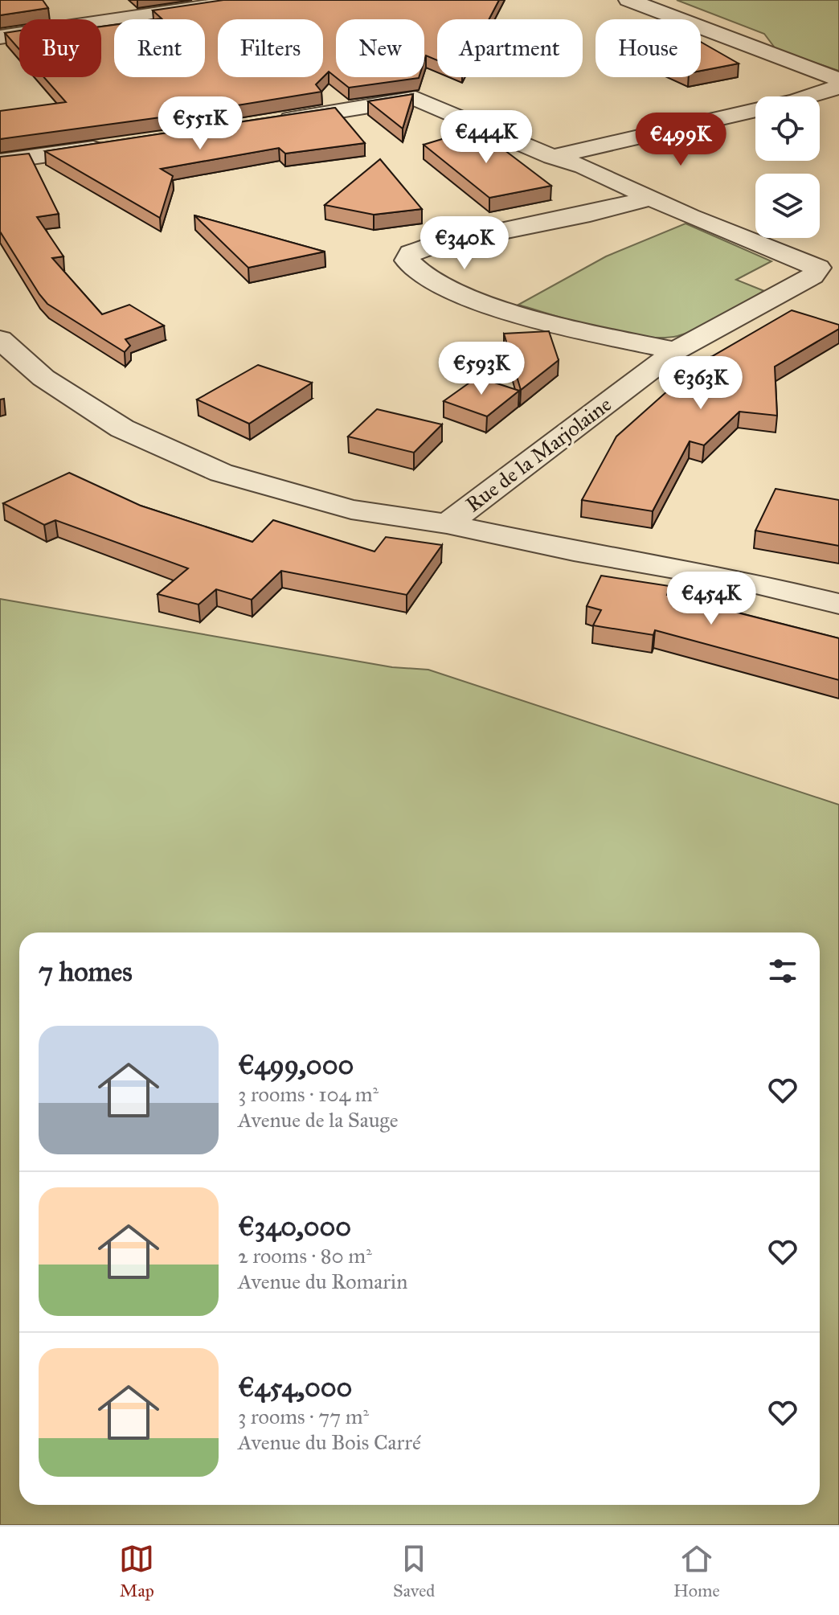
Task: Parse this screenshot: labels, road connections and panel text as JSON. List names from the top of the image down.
{
  "streets": {
    "street": ["Rue de la Marjolaine"]
  },
  "page": {
    "chip": [
      "Buy",
      "Rent",
      "Filters",
      "New",
      "Apartment",
      "House"
    ],
    "price": [
      "€551K",
      "€444K",
      "€499K",
      "€340K",
      "€593K",
      "€363K",
      "€454K"
    ],
    "heading": "7 homes",
    "list": [
      {
        "name": "€499,000",
        "note": "3 rooms · 104 m² · Avenue de la Sauge"
      },
      {
        "name": "€340,000",
        "note": "2 rooms · 80 m² · Avenue du Romarin"
      },
      {
        "name": "€454,000",
        "note": "3 rooms · 77 m² · Avenue du Bois Carré"
      }
    ],
    "tabs": ["Map", "Saved", "Home"]
  }
}
